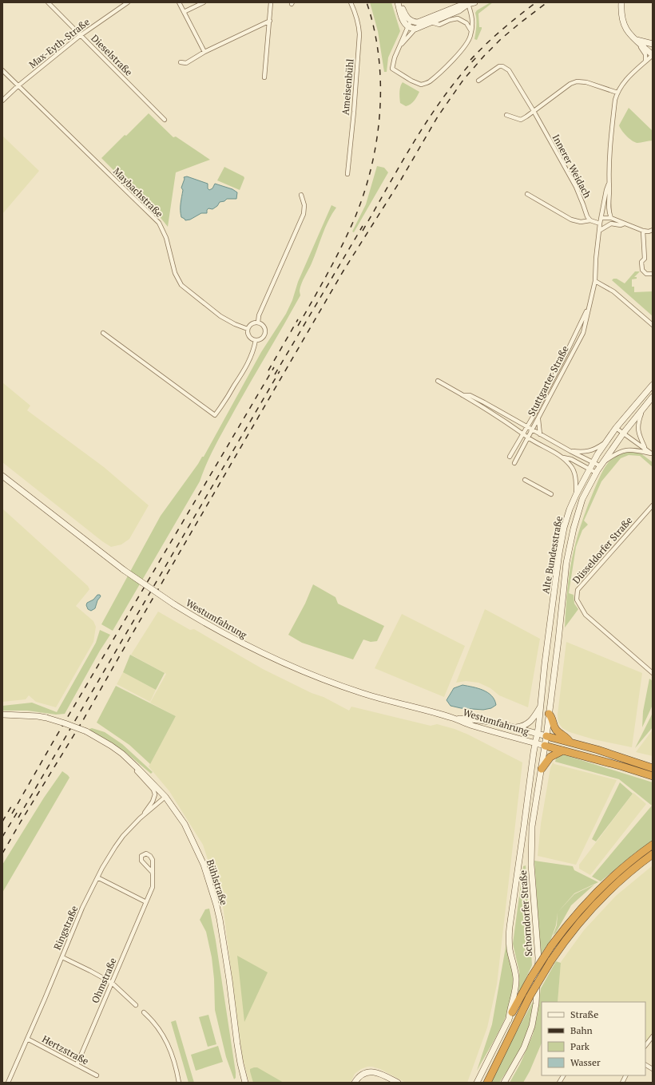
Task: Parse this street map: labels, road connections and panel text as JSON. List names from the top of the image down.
{
  "streets": {
    "main road": [
      "Alte Bundesstraße",
      "Westumfahrung",
      "Bühlstraße",
      "Schorndorfer Straße"
    ],
    "street": [
      "Max-Eyth-Straße",
      "Dieselstraße",
      "Ameisenbühl",
      "Innerer Weidach",
      "Maybachstraße",
      "Stuttgarter Straße",
      "Düsseldorfer Straße",
      "Ringstraße",
      "Ohmstraße",
      "Hertzstraße"
    ]
  },
  "crossings": [
    ["Max-Eyth-Straße", "Dieselstraße"],
    ["Max-Eyth-Straße", "Maybachstraße"],
    ["Alte Bundesstraße", "Westumfahrung"],
    ["Alte Bundesstraße", "Schorndorfer Straße"],
    ["Westumfahrung", "Schorndorfer Straße"],
    ["Bühlstraße", "Ringstraße"],
    ["Ringstraße", "Hertzstraße"],
    ["Ohmstraße", "Hertzstraße"]
  ],
  "legend": [
    "Straße",
    "Bahn",
    "Park",
    "Wasser"
  ]
}
